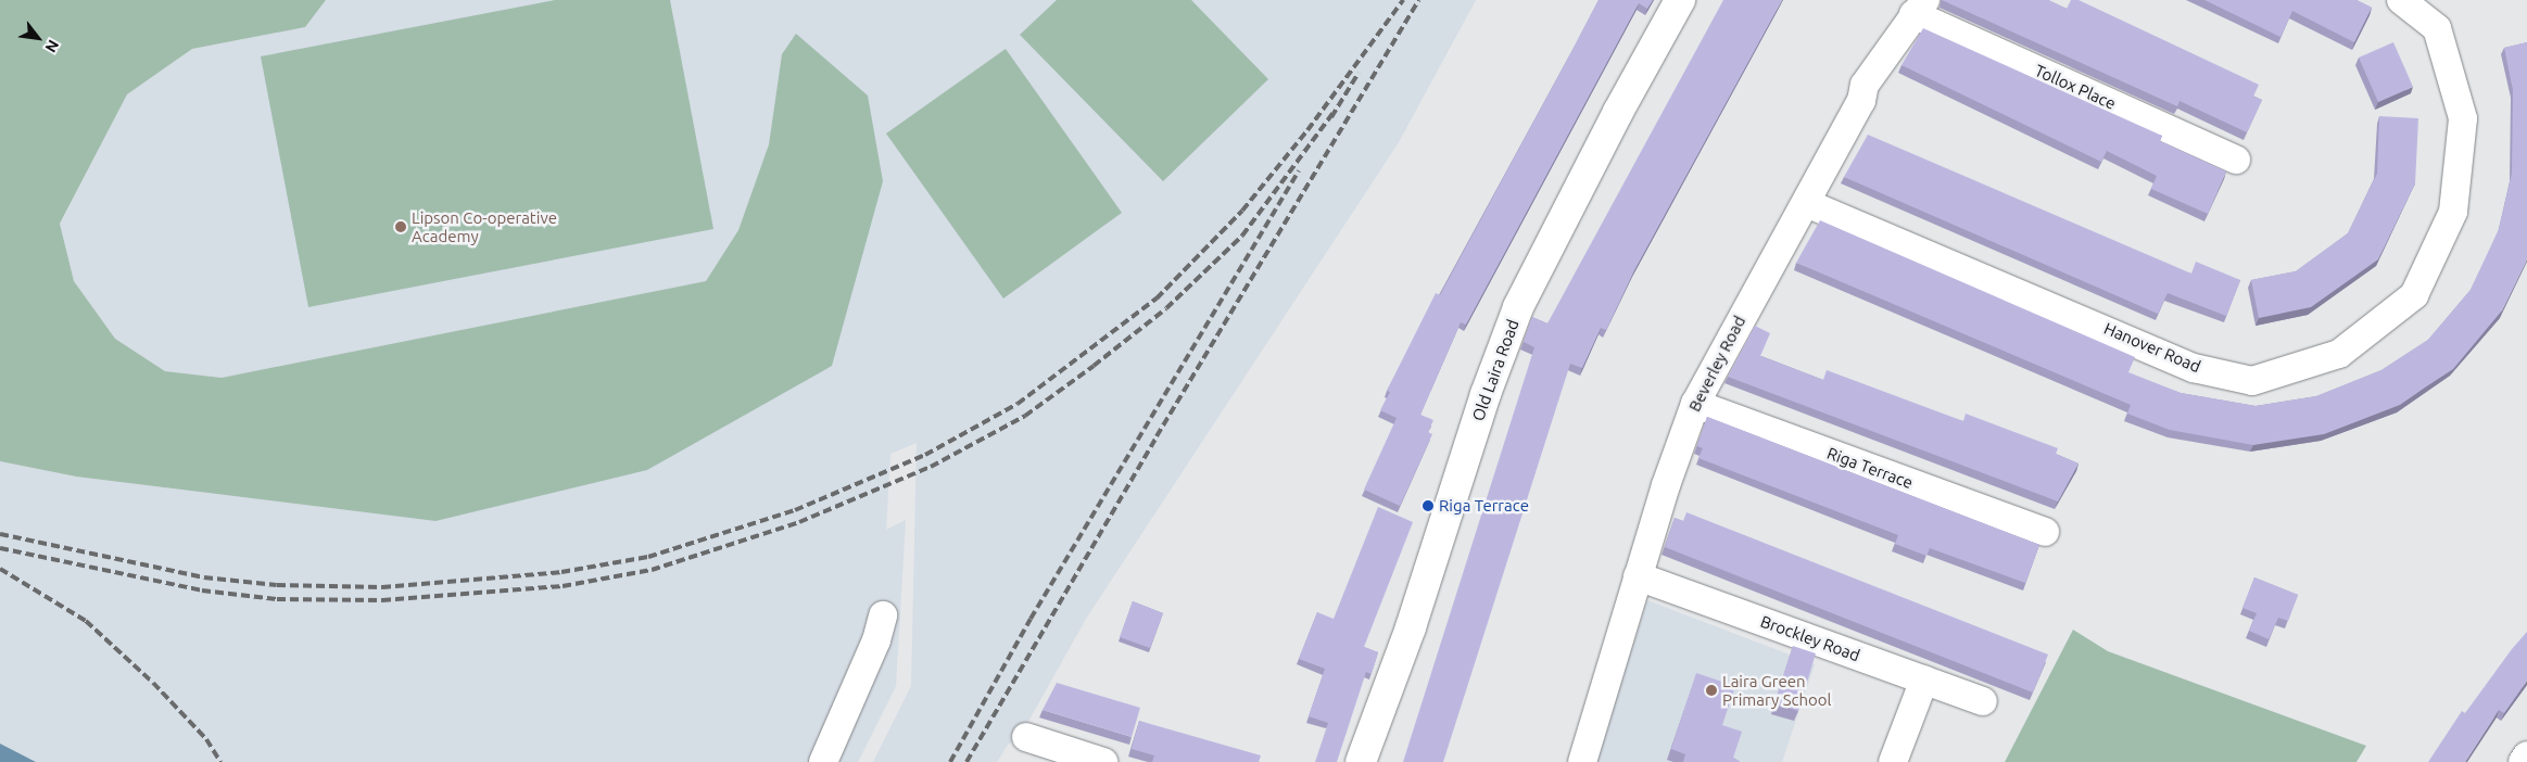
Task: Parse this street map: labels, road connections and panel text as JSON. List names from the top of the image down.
{
  "streets": {
    "main road": ["Old Laira Road"],
    "street": [
      "Tollox Place",
      "Hanover Road",
      "Beverley Road",
      "Riga Terrace",
      "Brockley Road"
    ]
  },
  "crossings": [
    ["Tollox Place", "Beverley Road"],
    ["Hanover Road", "Beverley Road"],
    ["Beverley Road", "Riga Terrace"],
    ["Beverley Road", "Brockley Road"]
  ],
  "places": ["Lipson Co-operative Academy", "Riga Terrace", "Laira Green Primary School"],
  "north": "bottom right"
}
